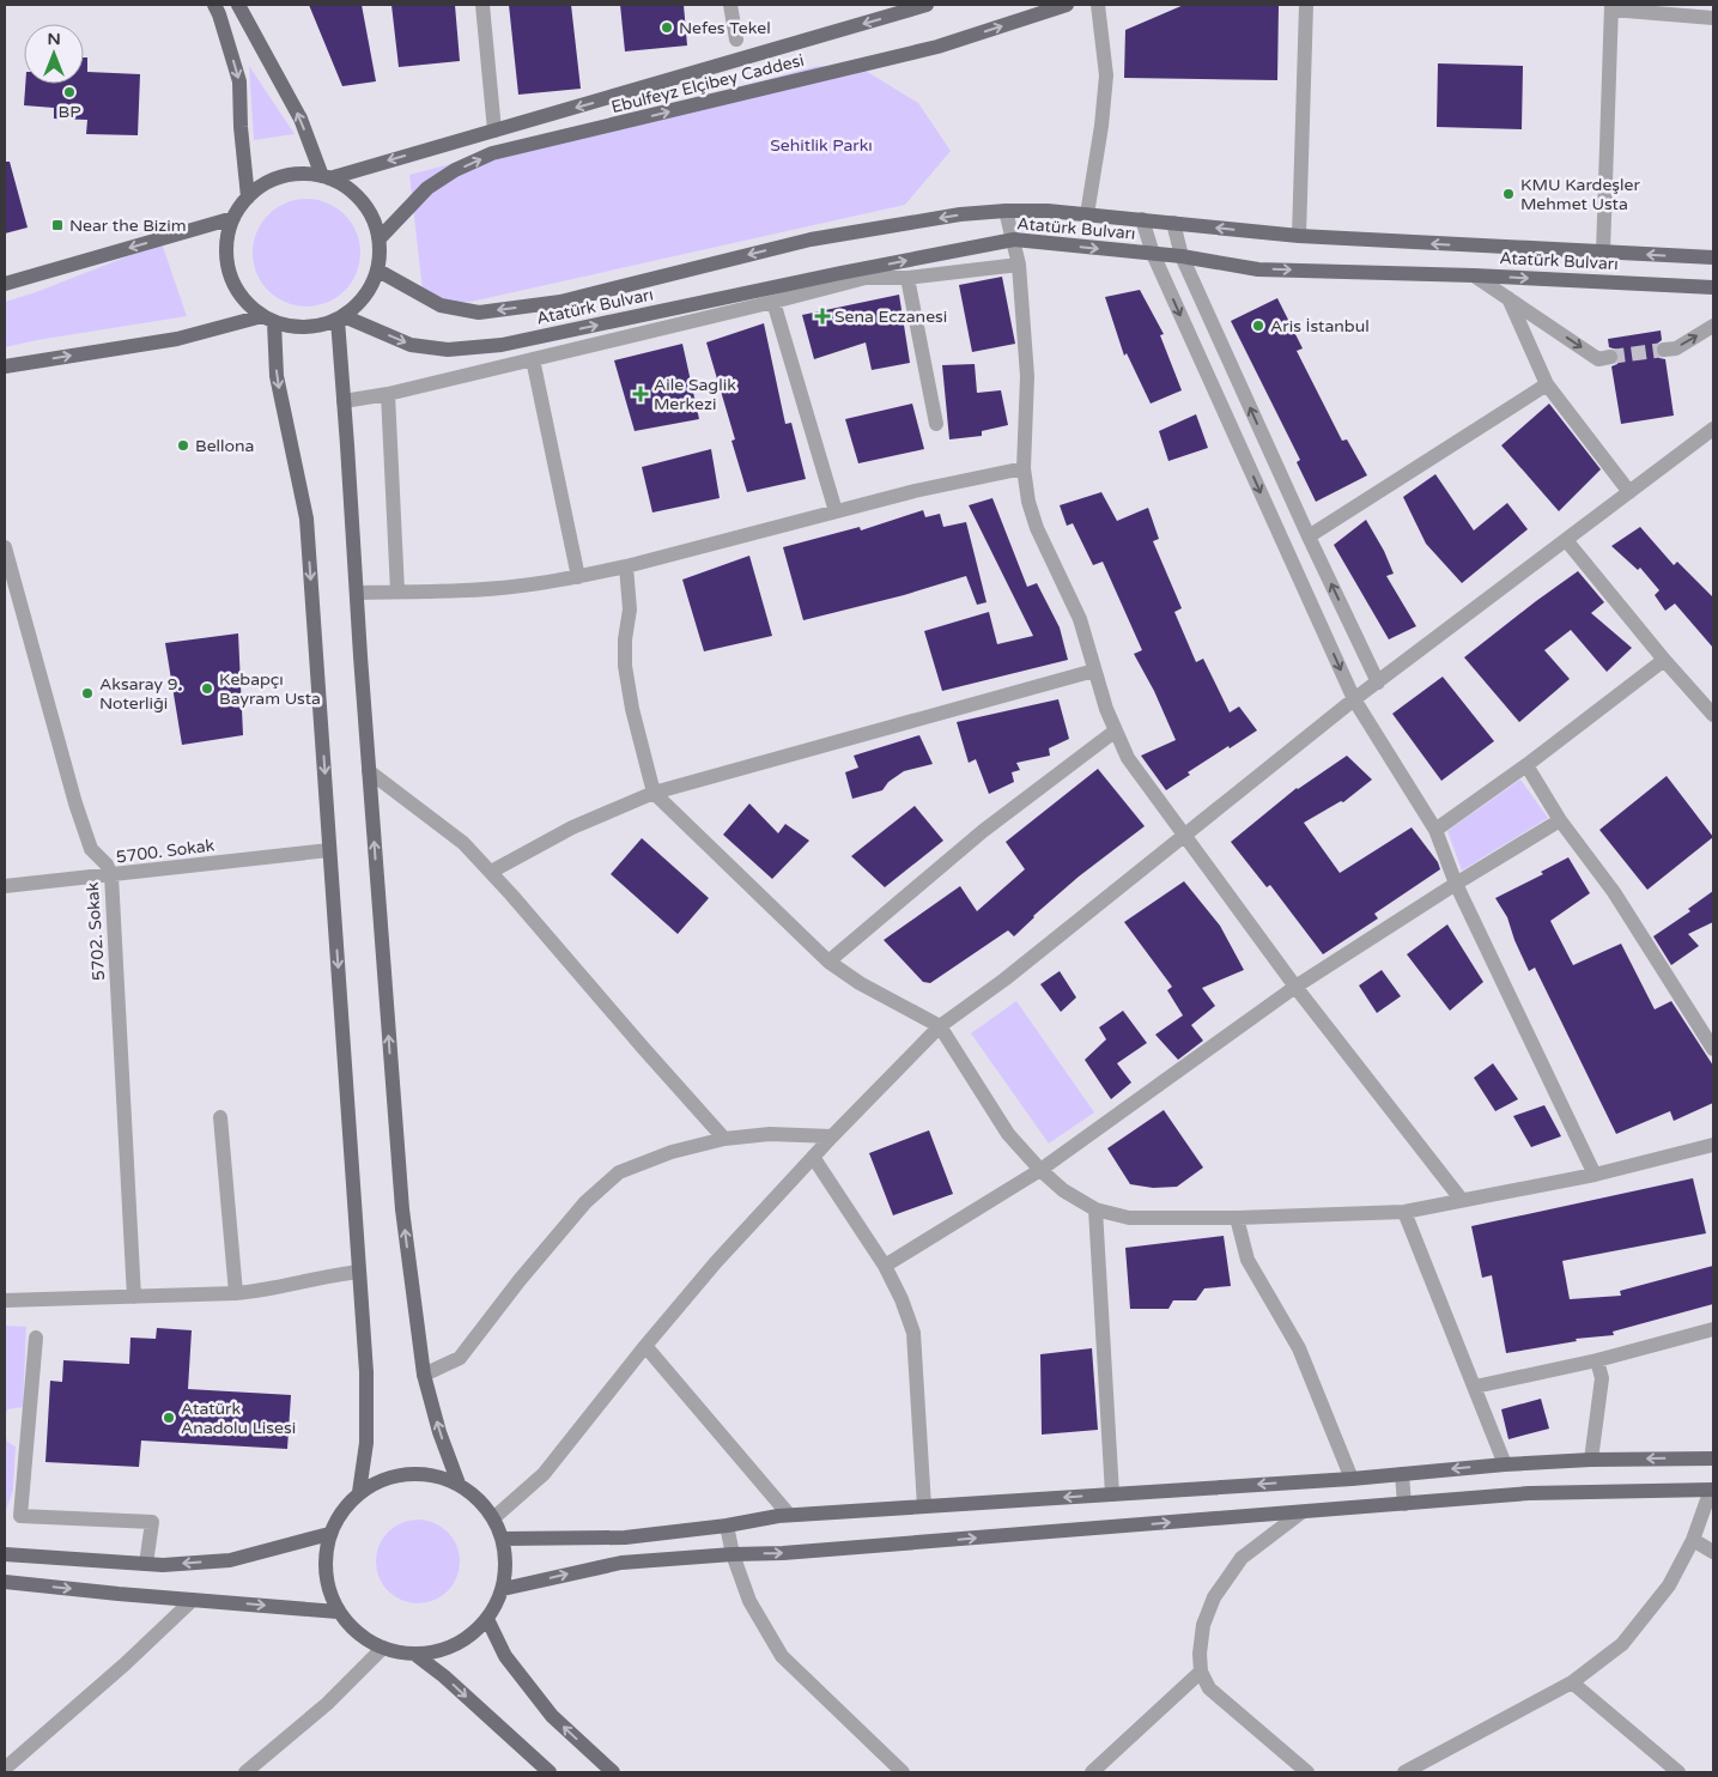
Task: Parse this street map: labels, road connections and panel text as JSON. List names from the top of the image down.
{
  "streets": {
    "main road": ["Ebulfeyz Elçibey Caddesi", "Atatürk Bulvarı"],
    "street": ["5700. Sokak", "5702. Sokak"]
  },
  "crossings": [
    ["Ebulfeyz Elçibey Caddesi", "Atatürk Bulvarı"],
    ["5700. Sokak", "5702. Sokak"]
  ],
  "parks": ["Sehitlik Parkı"],
  "places": {
    "other": [
      "Nefes Tekel",
      "BP",
      "KMU Kardeşler Mehmet Usta",
      "Aris İstanbul",
      "Bellona",
      "Kebapçı Bayram Usta",
      "Aksaray 9. Noterliği",
      "Atatürk Anadolu Lisesi"
    ],
    "transit": ["Near the Bizim"],
    "health": ["Sena Eczanesi", "Aile Saglik Merkezi"]
  },
  "north": "top"
}
